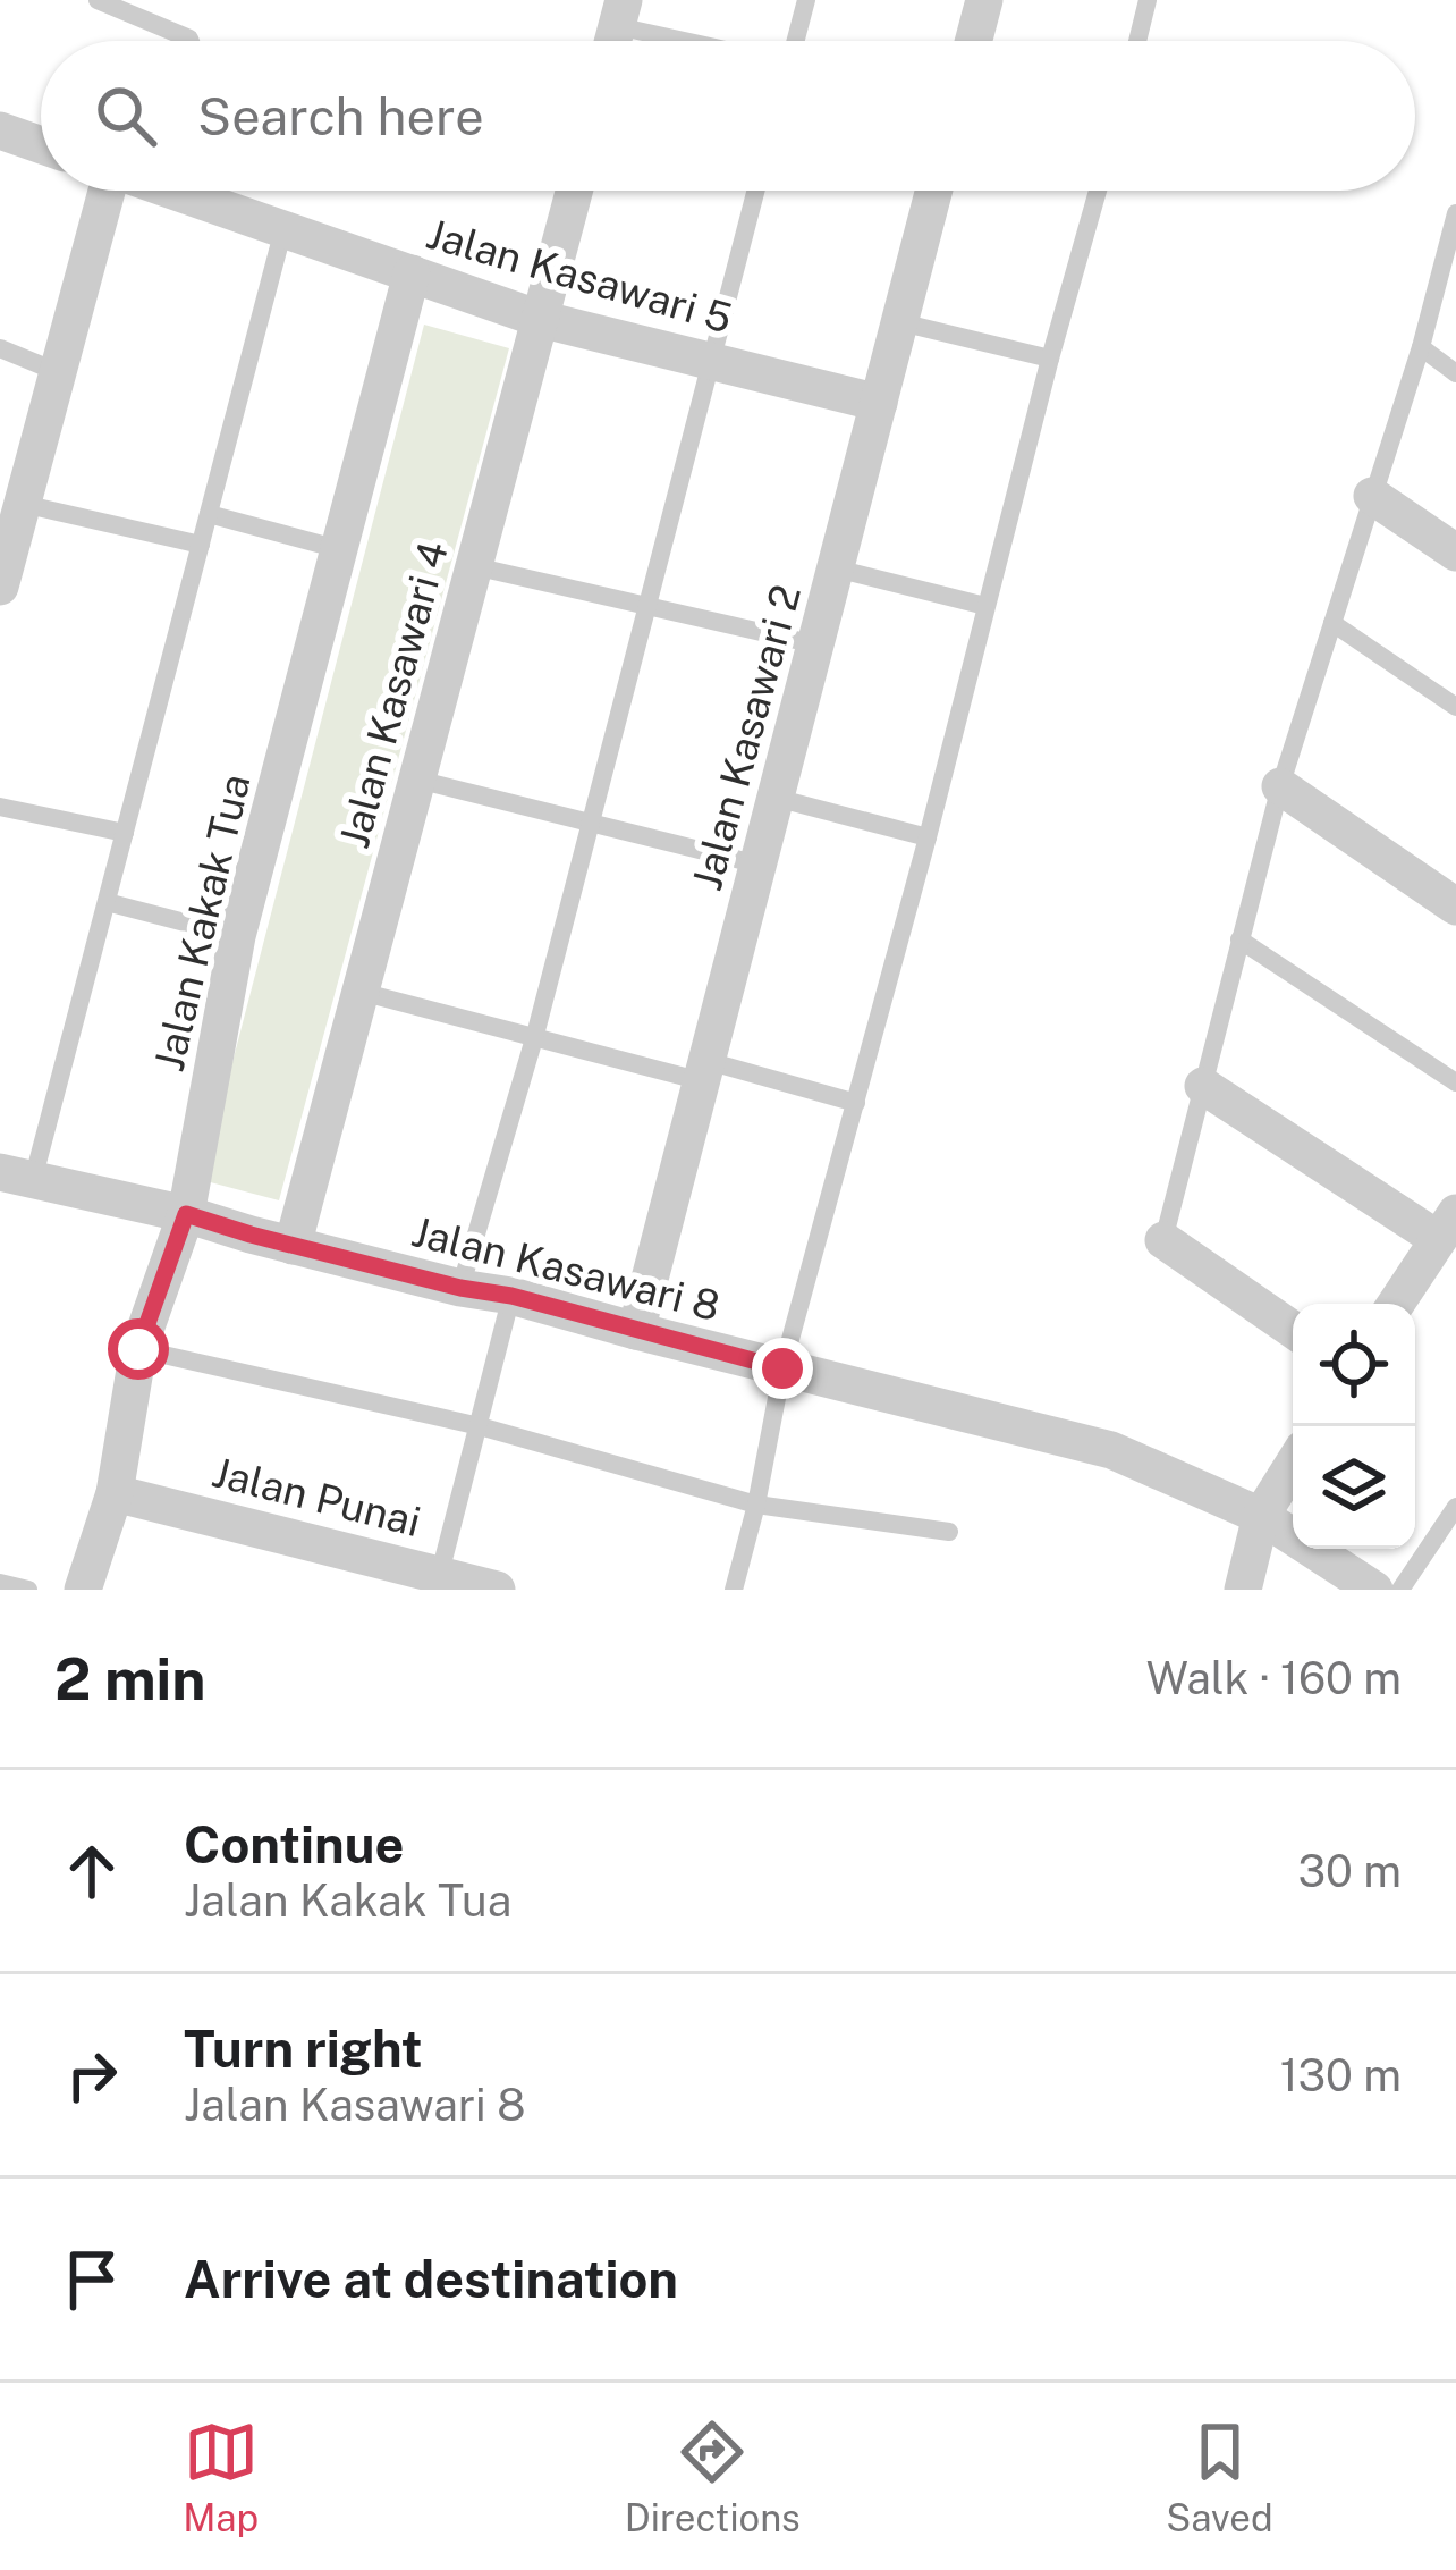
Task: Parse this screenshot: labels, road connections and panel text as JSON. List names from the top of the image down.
{
  "streets": {
    "street": [
      "Jalan Kasawari 5",
      "Jalan Kasawari 4",
      "Jalan Kasawari 2",
      "Jalan Kakak Tua",
      "Jalan Kasawari 8",
      "Jalan Punai"
    ]
  },
  "crossings": [
    ["Jalan Kasawari 5", "Jalan Kasawari 4"],
    ["Jalan Kasawari 5", "Jalan Kasawari 2"],
    ["Jalan Kasawari 5", "Jalan Kakak Tua"],
    ["Jalan Kasawari 4", "Jalan Kasawari 8"],
    ["Jalan Kasawari 2", "Jalan Kasawari 8"],
    ["Jalan Kakak Tua", "Jalan Kasawari 8"],
    ["Jalan Kakak Tua", "Jalan Punai"]
  ],
  "page": {
    "search": "Search here",
    "heading": ["2 min", "Walk · 160 m"],
    "list": [
      ["Continue", "Jalan Kakak Tua", "30 m"],
      ["Turn right", "Jalan Kasawari 8", "130 m"],
      "Arrive at destination"
    ],
    "nav": ["Map", "Directions", "Saved"]
  }
}
